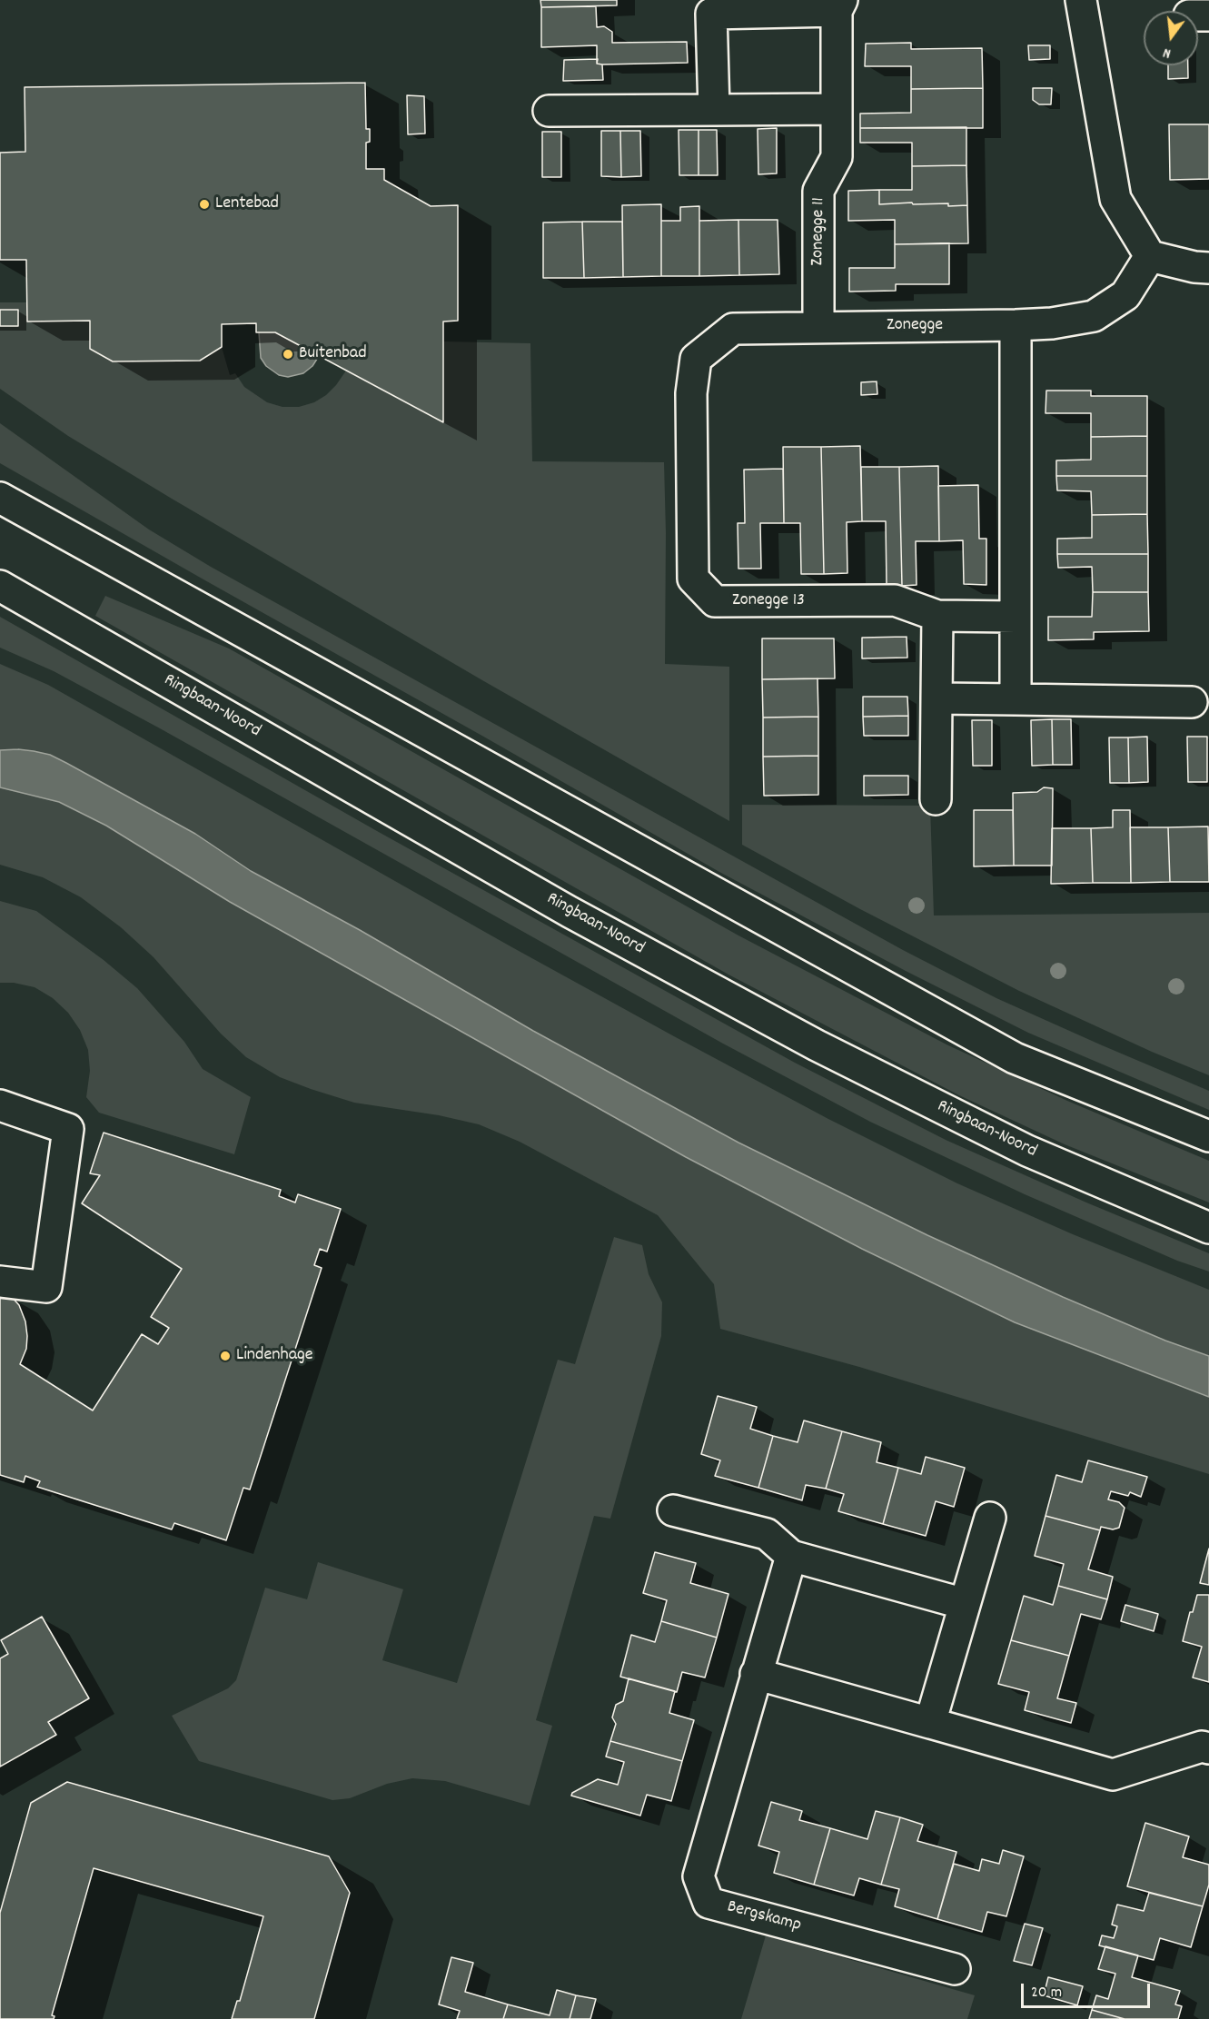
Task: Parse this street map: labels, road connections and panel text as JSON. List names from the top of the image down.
{
  "streets": {
    "street": [
      "Zonegge 11",
      "Zonegge",
      "Zonegge 13",
      "Ringbaan-Noord",
      "Bergskamp"
    ]
  },
  "crossings": [
    ["Zonegge 11", "Zonegge"],
    ["Zonegge", "Zonegge 13"]
  ],
  "places": ["Lentebad", "Buitenbad", "Lindenhage"],
  "scale_bar": "20 m",
  "north": "bottom"
}
